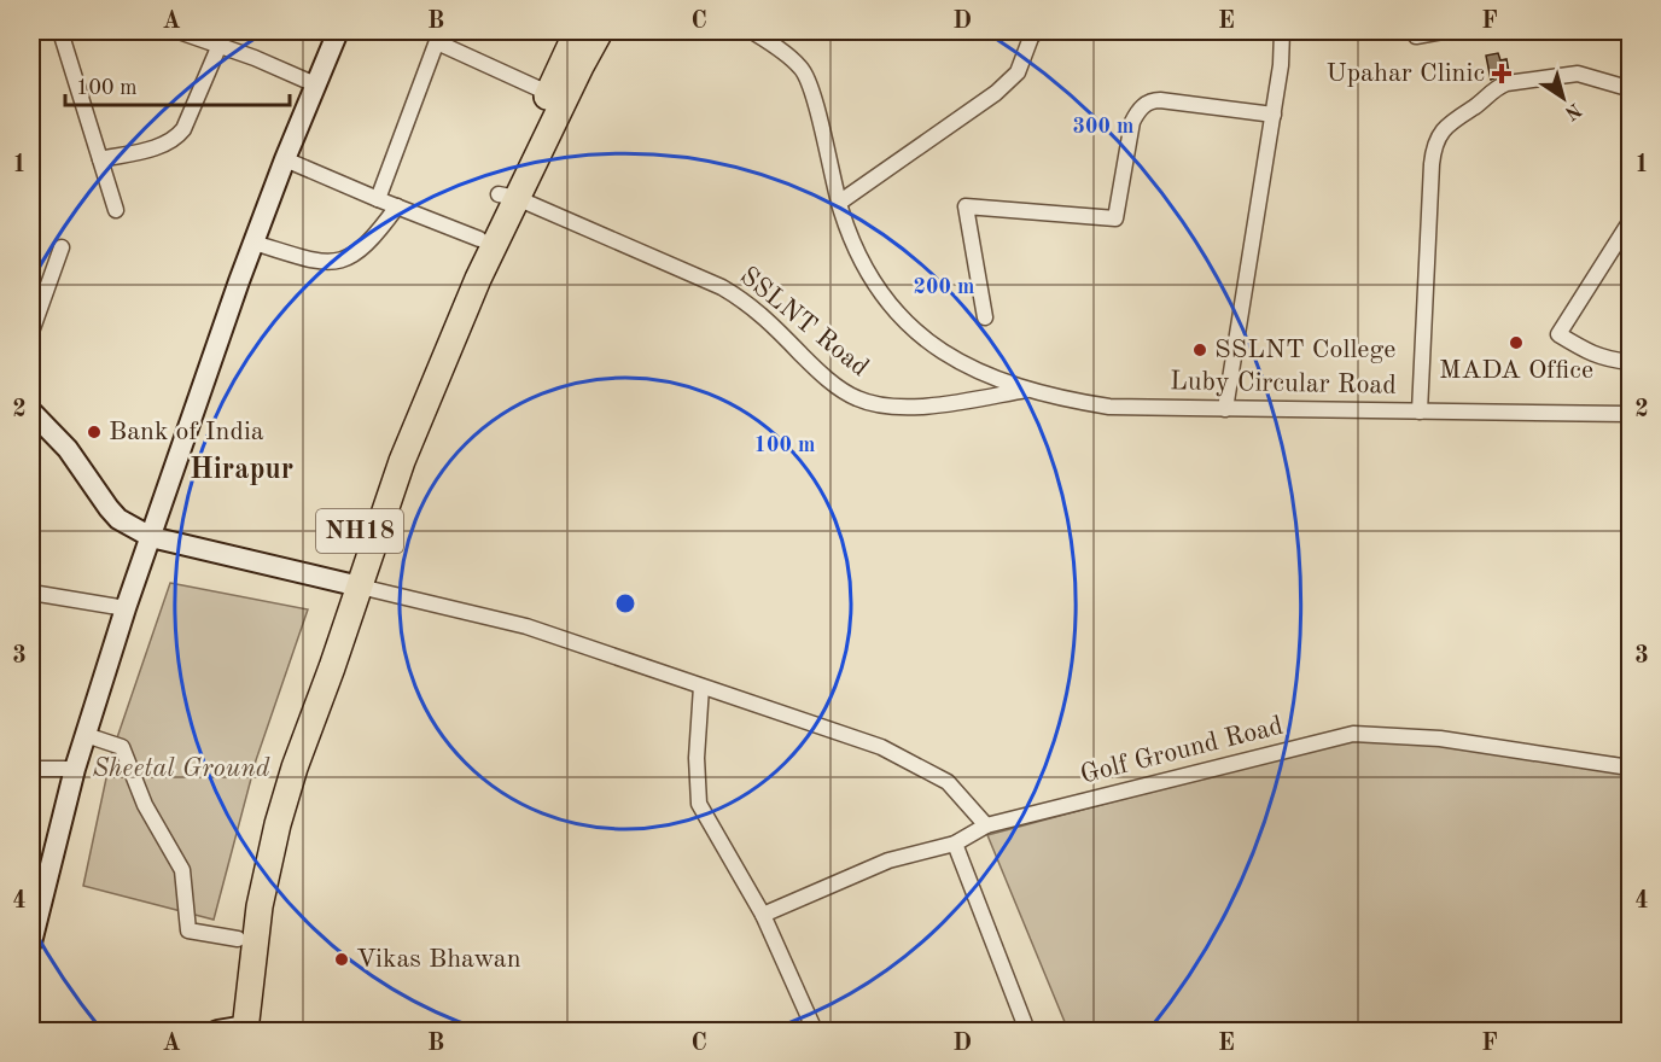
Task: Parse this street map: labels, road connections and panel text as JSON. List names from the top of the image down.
{
  "streets": {
    "highway": ["NH18"],
    "street": ["SSLNT Road", "Luby Circular Road", "Golf Ground Road"]
  },
  "crossings": [
    ["SSLNT Road", "Luby Circular Road"],
    ["SSLNT Road", "NH18"]
  ],
  "districts": ["Hirapur"],
  "parks": ["Sheetal Ground"],
  "places": {
    "health": ["Upahar Clinic"],
    "other": [
      "MADA Office",
      "SSLNT College",
      "Bank of India",
      "Vikas Bhawan"
    ]
  },
  "scale_bar": "100 m",
  "north": "bottom right",
  "grid": {
    "columns": [
      "A",
      "B",
      "C",
      "D",
      "E",
      "F"
    ],
    "rows": [
      "1",
      "2",
      "3",
      "4"
    ]
  },
  "rings": ["300 m", "200 m", "100 m"]
}
